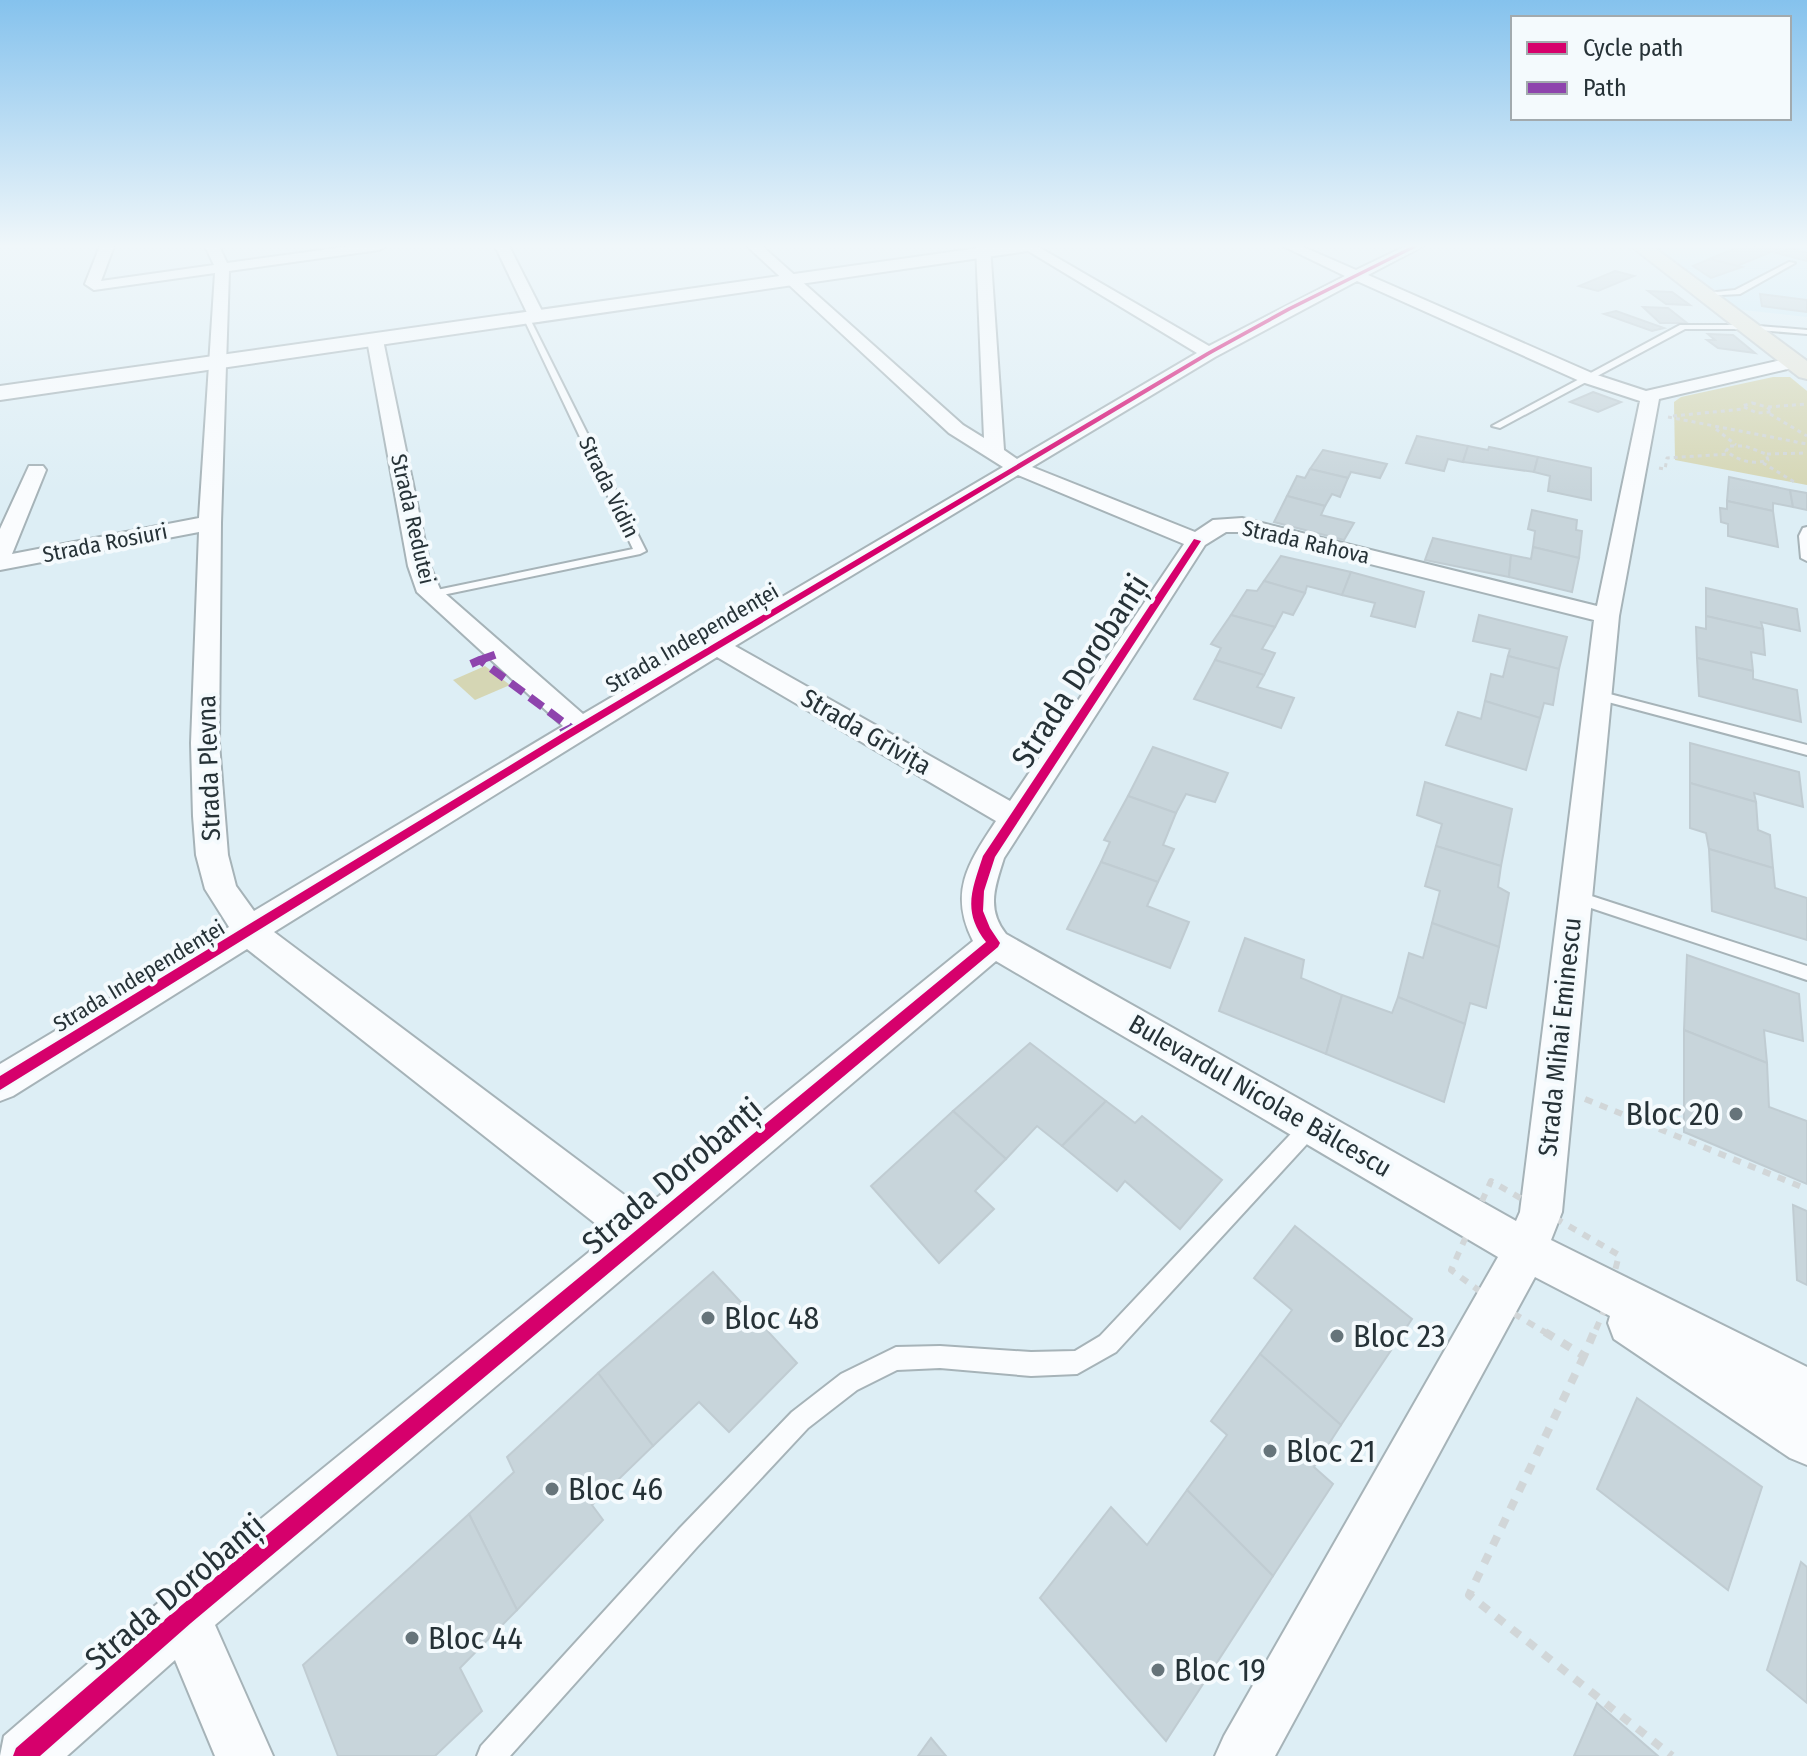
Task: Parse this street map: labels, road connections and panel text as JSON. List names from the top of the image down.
{
  "streets": {
    "street": [
      "Strada Redutei",
      "Strada Rahova",
      "Strada Rosiuri",
      "Strada Independenței",
      "Strada Dorobanți",
      "Strada Grivița",
      "Strada Plevna",
      "Strada Mihai Eminescu",
      "Bulevardul Nicolae Bălcescu"
    ],
    "lane": ["Strada Vidin"]
  },
  "crossings": [
    ["Strada Vidin", "Strada Redutei"],
    ["Strada Redutei", "Strada Independenței"],
    ["Strada Rahova", "Strada Dorobanți"],
    ["Strada Rahova", "Strada Mihai Eminescu"],
    ["Strada Rosiuri", "Strada Plevna"],
    ["Strada Independenței", "Strada Grivița"],
    ["Strada Independenței", "Strada Plevna"],
    ["Strada Dorobanți", "Strada Grivița"],
    ["Strada Dorobanți", "Strada Plevna"],
    ["Strada Dorobanți", "Bulevardul Nicolae Bălcescu"],
    ["Strada Mihai Eminescu", "Bulevardul Nicolae Bălcescu"]
  ],
  "places": [
    "Bloc 20",
    "Bloc 48",
    "Bloc 23",
    "Bloc 21",
    "Bloc 46",
    "Bloc 44",
    "Bloc 19"
  ],
  "legend": ["Cycle path", "Path"]
}
